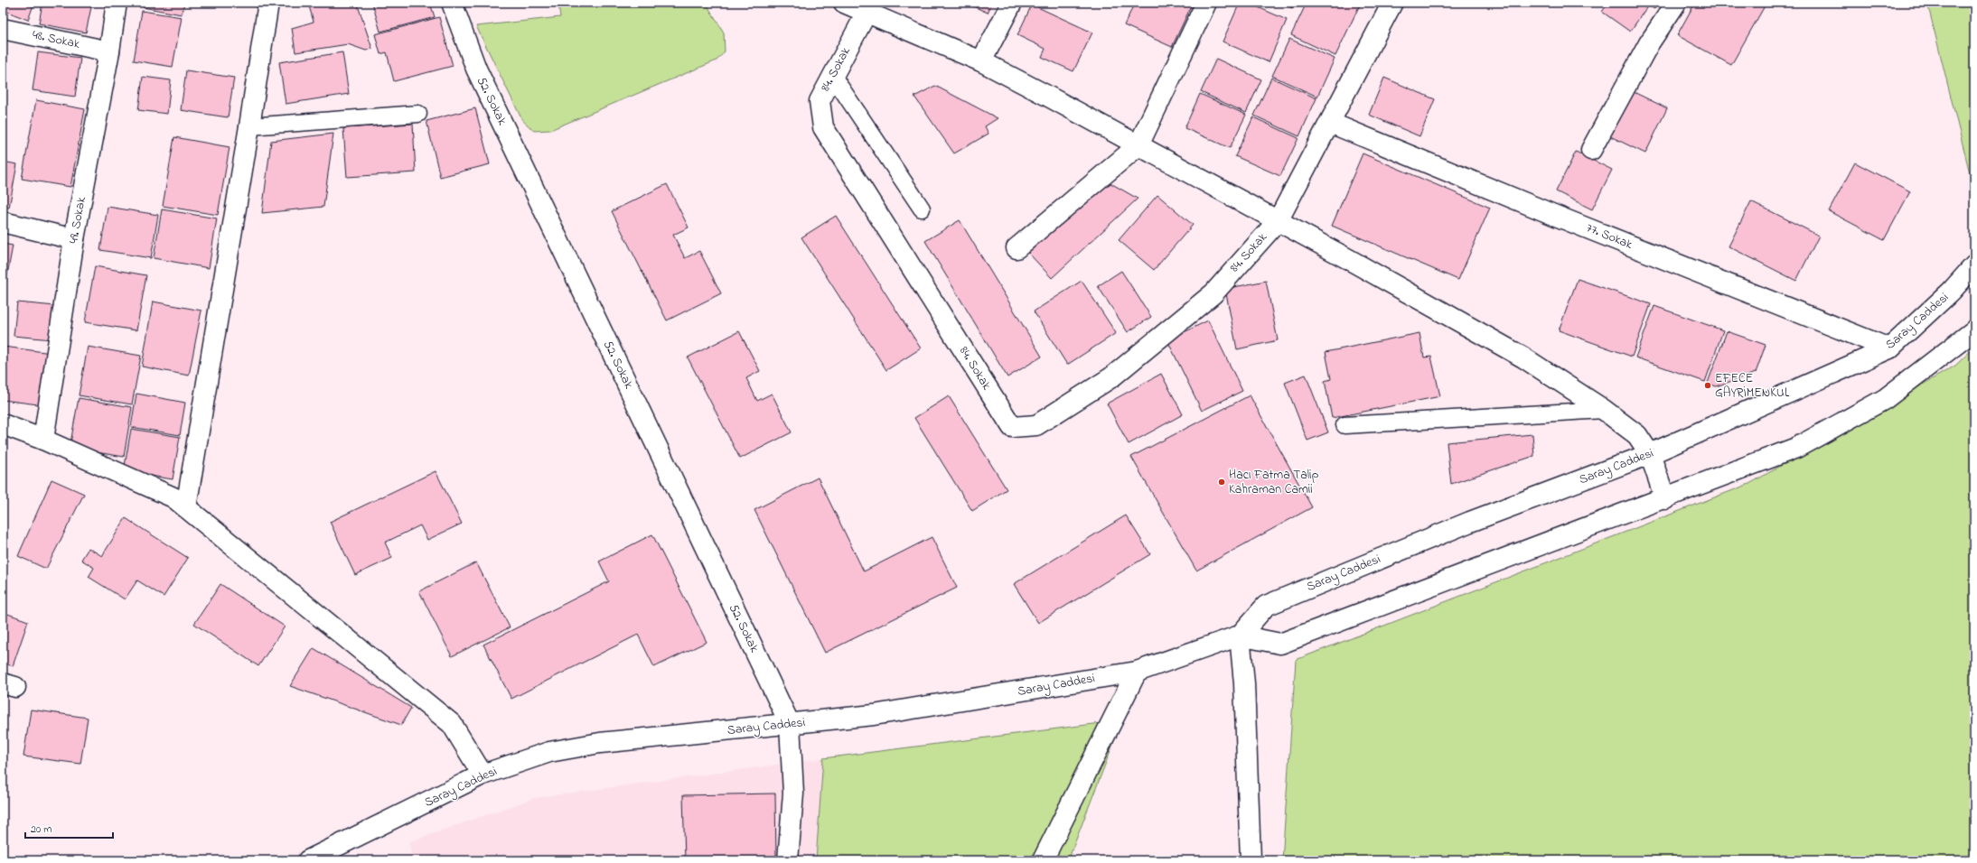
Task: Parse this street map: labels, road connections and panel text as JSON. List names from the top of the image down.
{
  "streets": {
    "street": [
      "48. Sokak",
      "84. Sokak",
      "52. Sokak",
      "49. Sokak",
      "77. Sokak",
      "Saray Caddesi"
    ]
  },
  "crossings": [
    ["48. Sokak", "49. Sokak"],
    ["52. Sokak", "Saray Caddesi"],
    ["77. Sokak", "Saray Caddesi"]
  ],
  "places": ["EFECE GAYRİMENKUL", "Hacı Fatma Talip Kahraman Camii"],
  "scale_bar": "20 m"
}
